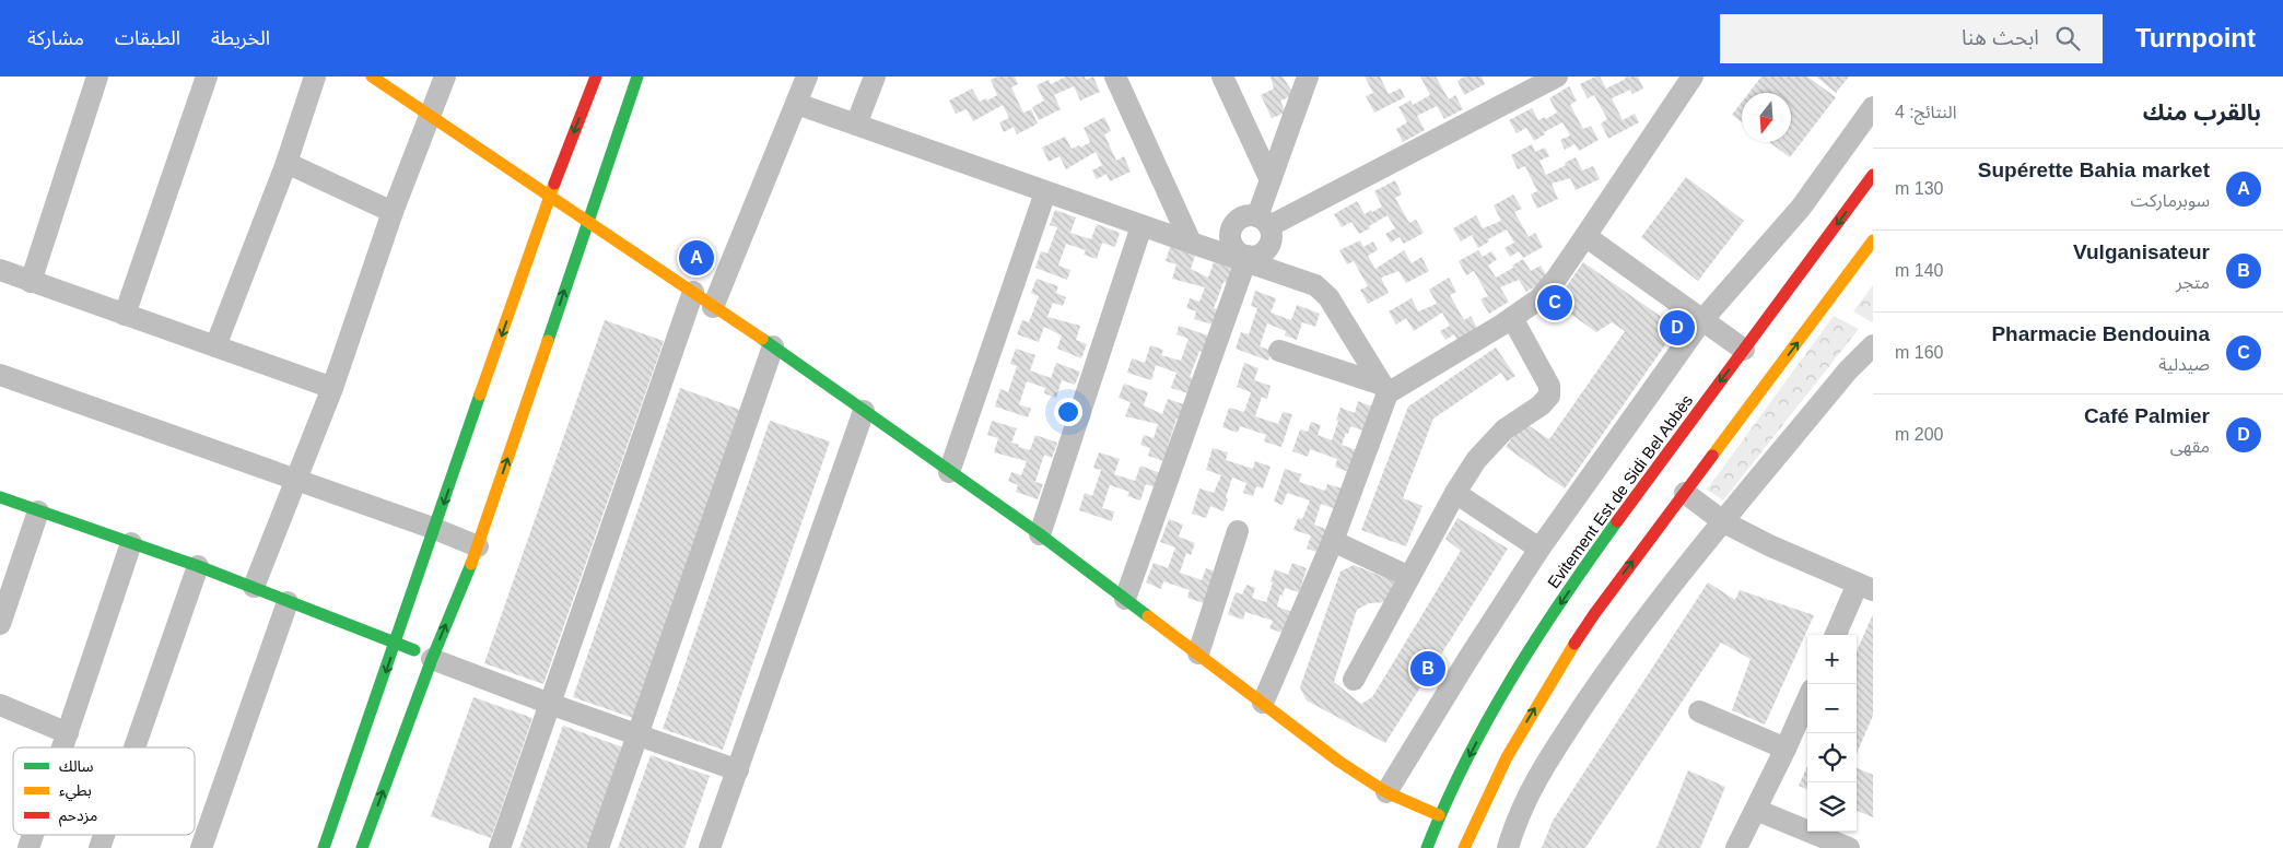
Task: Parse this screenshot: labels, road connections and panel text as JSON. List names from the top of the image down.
{
  "streets": {
    "main road": ["Evitement Est de Sidi Bel Abbès"]
  },
  "legend": ["سالك", "بطيء", "مزدحم"],
  "north": "bottom",
  "page": {
    "header": "Turnpoint",
    "search": "ابحث هنا",
    "nav": ["الخريطة", "الطبقات", "مشاركة"],
    "heading": ["بالقرب منك", "النتائج: 4"],
    "list": [
      {
        "mark": "A",
        "name": "Supérette Bahia market",
        "note": "سوبرماركت",
        "value": "130 m"
      },
      {
        "mark": "B",
        "name": "Vulganisateur",
        "note": "متجر",
        "value": "140 m"
      },
      {
        "mark": "C",
        "name": "Pharmacie Bendouina",
        "note": "صيدلية",
        "value": "160 m"
      },
      {
        "mark": "D",
        "name": "Café Palmier",
        "note": "مقهى",
        "value": "200 m"
      }
    ],
    "pins": [
      "A",
      "C",
      "D",
      "B"
    ],
    "map_buttons": ["+", "−"]
  }
}
